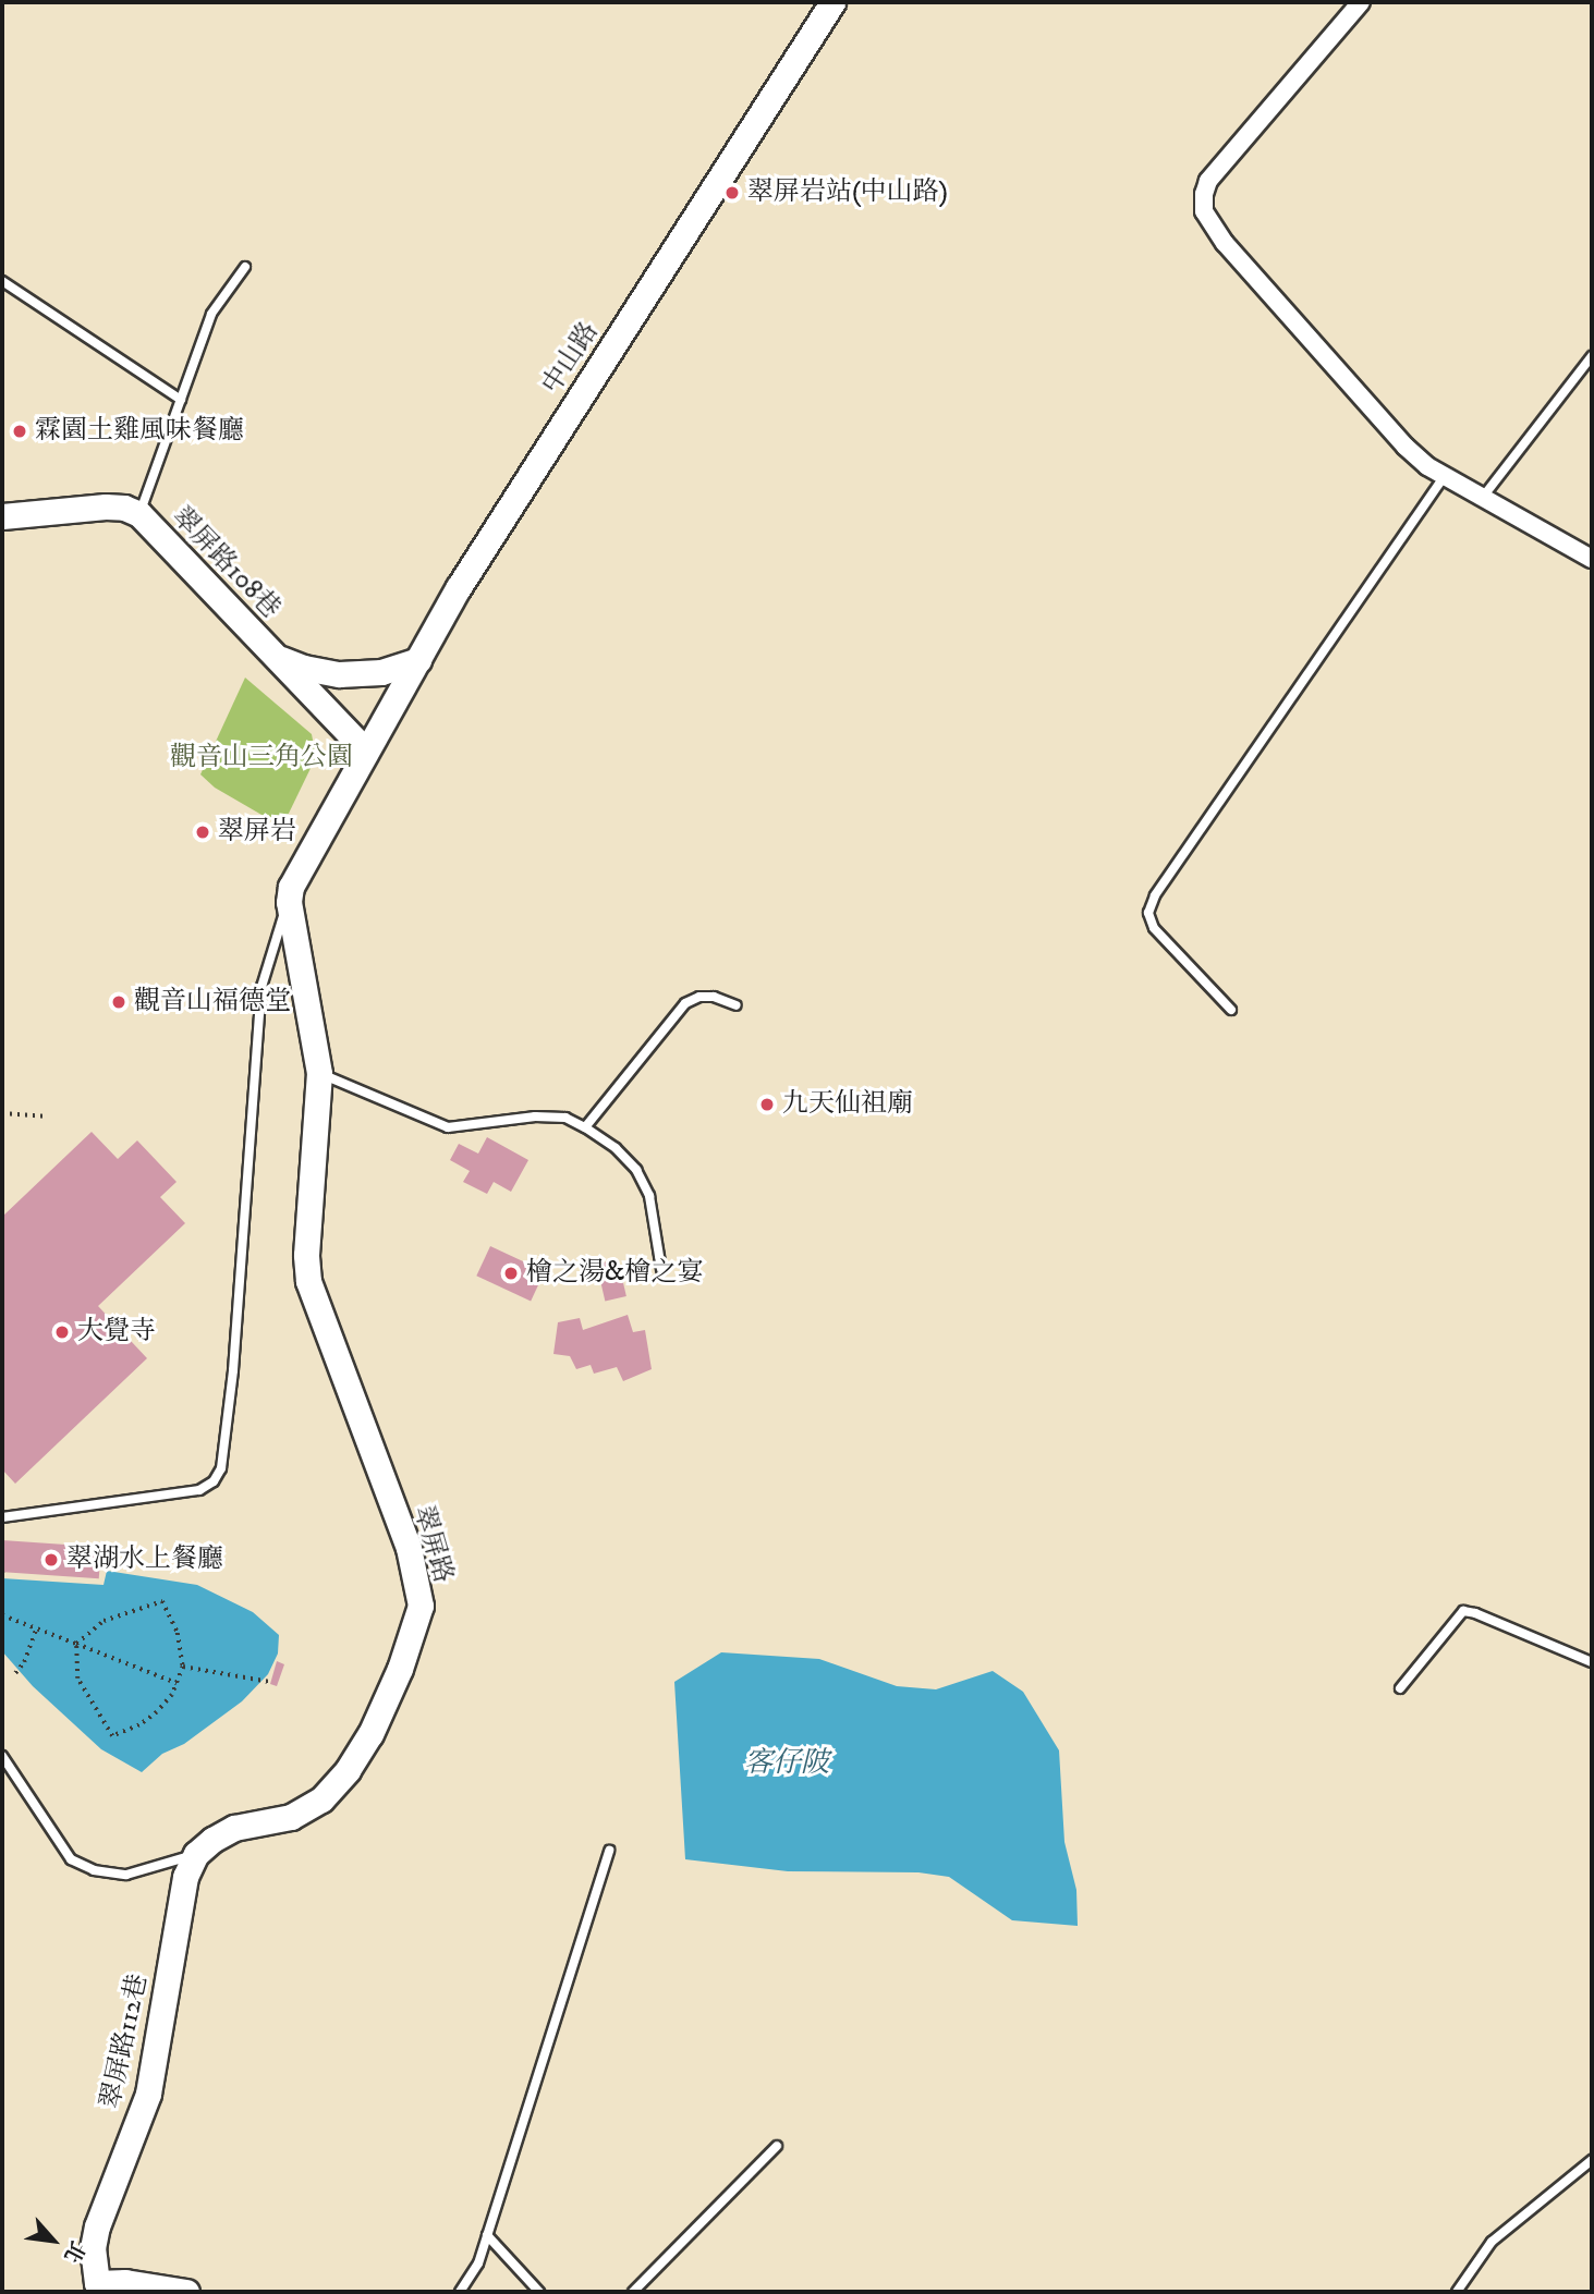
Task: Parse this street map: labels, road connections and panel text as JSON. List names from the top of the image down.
{
  "streets": {
    "main road": [
      "中山路",
      "翠屏路108巷",
      "翠屏路",
      "翠屏路112巷"
    ]
  },
  "crossings": [
    ["中山路", "翠屏路108巷"],
    ["翠屏路", "翠屏路112巷"]
  ],
  "water": ["客仔陂"],
  "parks": ["觀音山三角公園"],
  "places": [
    "翠屏岩站(中山路)",
    "霖園土雞風味餐廳",
    "翠屏岩",
    "觀音山福德堂",
    "九天仙祖廟",
    "檜之湯&檜之宴",
    "大覺寺",
    "翠湖水上餐廳"
  ],
  "north": "bottom right"
}
